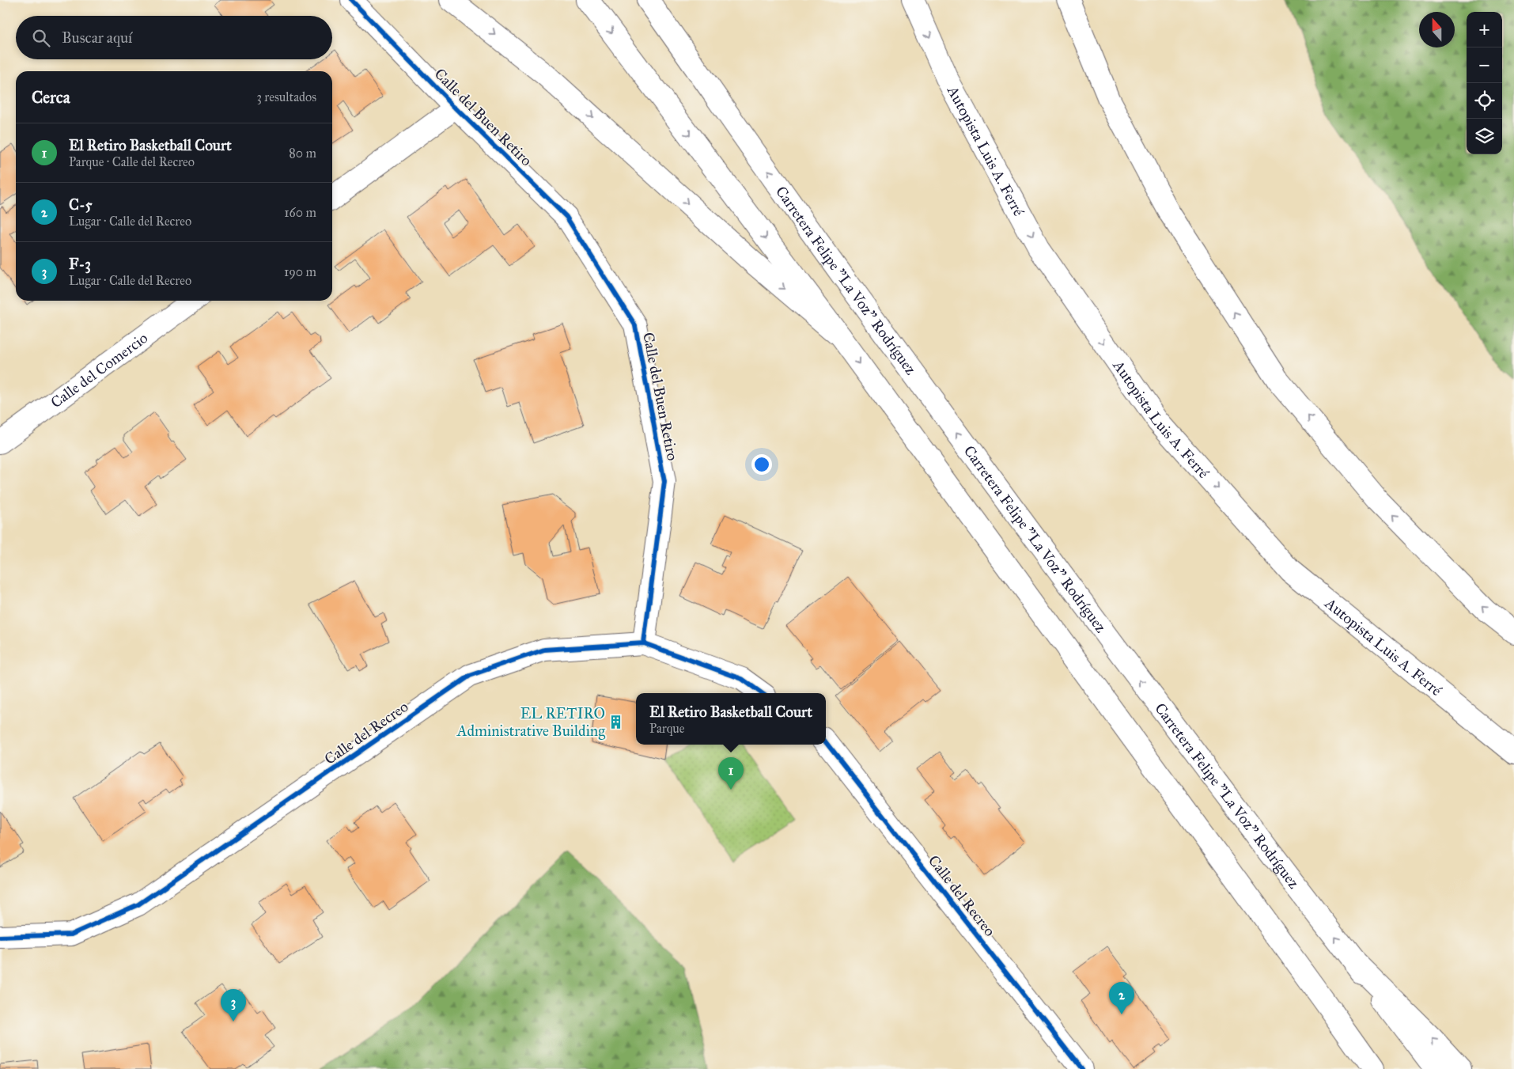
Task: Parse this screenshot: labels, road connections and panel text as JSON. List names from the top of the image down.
{
  "streets": {
    "main road": [
      "Calle del Buen Retiro",
      "Autopista Luis A. Ferré",
      "Carretera Felipe \"La Voz\" Rodríguez",
      "Calle del Comercio",
      "Calle del Recreo"
    ]
  },
  "crossings": [
    ["Calle del Buen Retiro", "Calle del Recreo"]
  ],
  "places": {
    "building": ["EL RETIRO Administrative Building"]
  },
  "north": "top",
  "page": {
    "map_buttons": ["+", "−"],
    "search": "Buscar aquí",
    "heading": ["Cerca", "3 resultados"],
    "list": [
      {
        "mark": "1",
        "name": "El Retiro Basketball Court",
        "note": "Parque · Calle del Recreo",
        "value": "80 m"
      },
      {
        "mark": "2",
        "name": "C-5",
        "note": "Lugar · Calle del Recreo",
        "value": "160 m"
      },
      {
        "mark": "3",
        "name": "F-3",
        "note": "Lugar · Calle del Recreo",
        "value": "190 m"
      }
    ],
    "popup": ["El Retiro Basketball Court", "Parque"],
    "pins": ["1", "2", "3"]
  }
}
